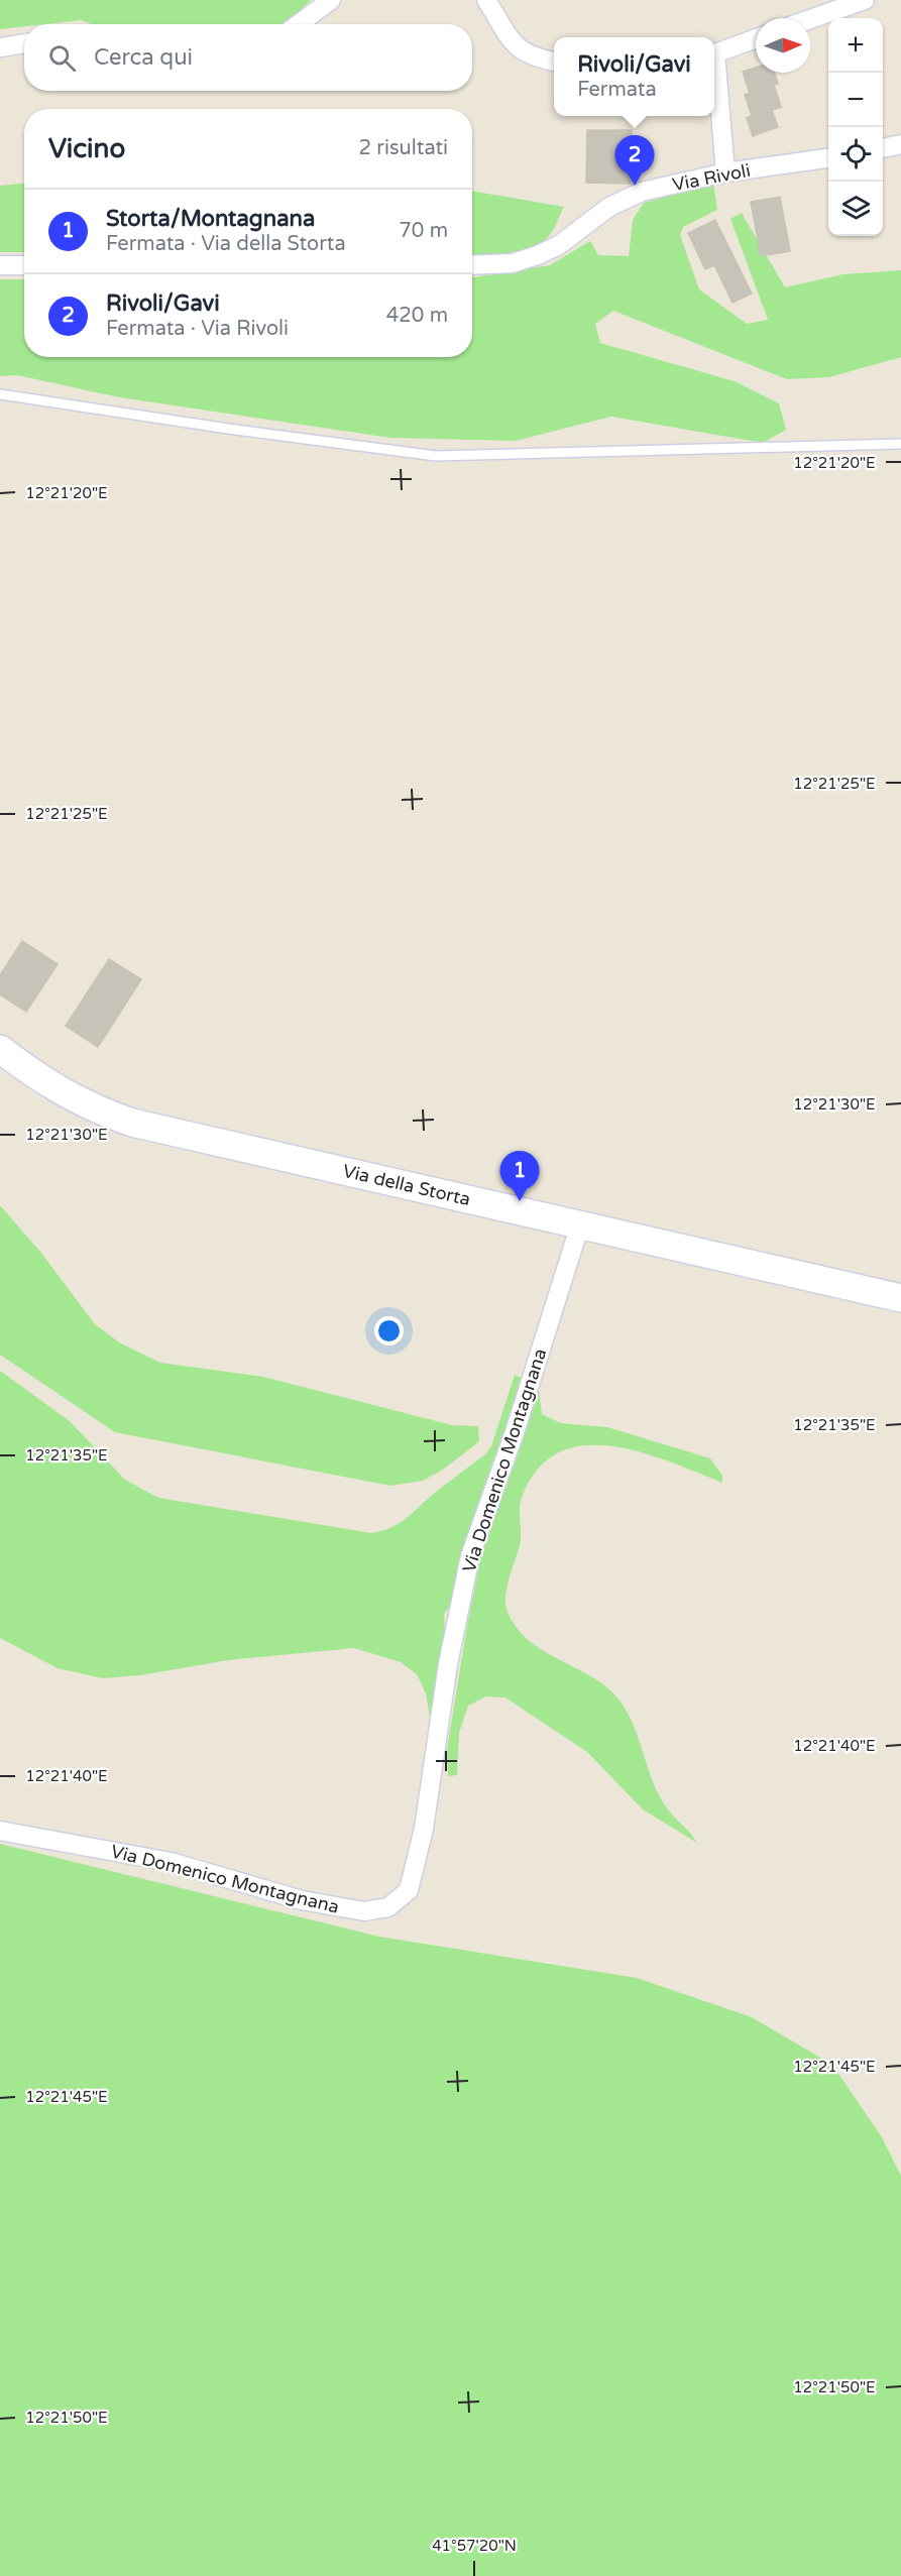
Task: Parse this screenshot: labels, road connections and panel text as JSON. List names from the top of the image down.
{
  "streets": {
    "main road": ["Via della Storta"],
    "street": ["Via Rivoli", "Via Domenico Montagnana"]
  },
  "crossings": [
    ["Via della Storta", "Via Domenico Montagnana"]
  ],
  "north": "right",
  "page": {
    "map_buttons": ["+", "−"],
    "search": "Cerca qui",
    "popup": ["Rivoli/Gavi", "Fermata"],
    "heading": ["Vicino", "2 risultati"],
    "pins": ["2", "1"],
    "list": [
      {
        "mark": "1",
        "name": "Storta/Montagnana",
        "note": "Fermata · Via della Storta",
        "value": "70 m"
      },
      {
        "mark": "2",
        "name": "Rivoli/Gavi",
        "note": "Fermata · Via Rivoli",
        "value": "420 m"
      }
    ]
  },
  "coordinates": [
    "12°21'20\"E",
    "12°21'25\"E",
    "12°21'30\"E",
    "12°21'35\"E",
    "12°21'40\"E",
    "12°21'45\"E",
    "12°21'50\"E",
    "41°57'20\"N"
  ]
}
